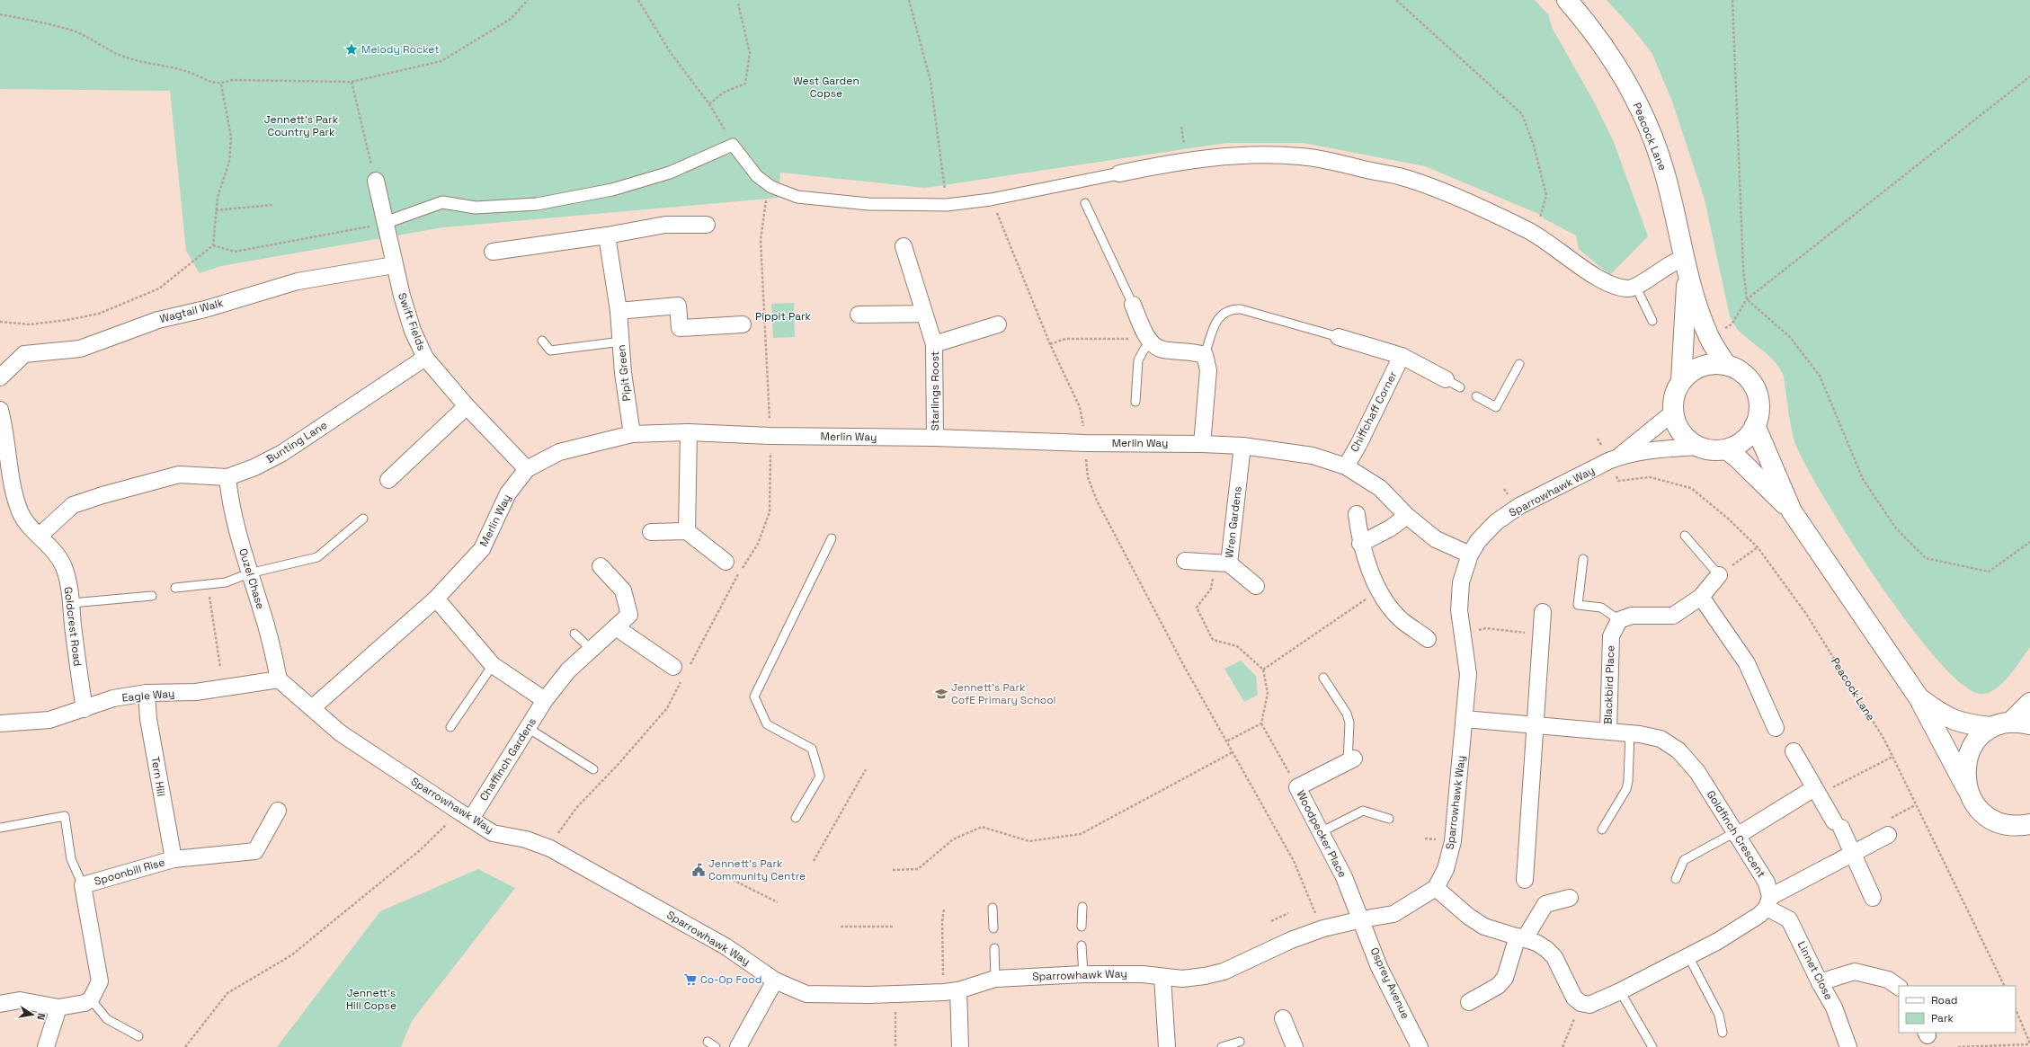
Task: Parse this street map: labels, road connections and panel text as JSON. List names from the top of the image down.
{
  "streets": {
    "street": [
      "Peacock Lane",
      "Wagtail Walk",
      "Swift Fields",
      "Pipit Green",
      "Starlings Roost",
      "Chiffchaff Corner",
      "Merlin Way",
      "Bunting Lane",
      "Sparrowhawk Way",
      "Wren Gardens",
      "Ouzel Chase",
      "Goldcrest Road",
      "Blackbird Place",
      "Eagle Way",
      "Chaffinch Gardens",
      "Tern Hill",
      "Woodpecker Place",
      "Goldfinch Crescent",
      "Spoonbill Rise",
      "Linnet Close",
      "Osprey Avenue"
    ]
  },
  "crossings": [
    ["Peacock Lane", "Sparrowhawk Way"],
    ["Wagtail Walk", "Swift Fields"],
    ["Swift Fields", "Merlin Way"],
    ["Swift Fields", "Bunting Lane"],
    ["Pipit Green", "Merlin Way"],
    ["Starlings Roost", "Merlin Way"],
    ["Chiffchaff Corner", "Merlin Way"],
    ["Merlin Way", "Sparrowhawk Way"],
    ["Merlin Way", "Wren Gardens"],
    ["Bunting Lane", "Ouzel Chase"],
    ["Bunting Lane", "Goldcrest Road"],
    ["Sparrowhawk Way", "Ouzel Chase"],
    ["Sparrowhawk Way", "Eagle Way"],
    ["Sparrowhawk Way", "Chaffinch Gardens"],
    ["Sparrowhawk Way", "Woodpecker Place"],
    ["Sparrowhawk Way", "Goldfinch Crescent"],
    ["Sparrowhawk Way", "Osprey Avenue"],
    ["Ouzel Chase", "Eagle Way"],
    ["Goldcrest Road", "Eagle Way"],
    ["Blackbird Place", "Goldfinch Crescent"],
    ["Eagle Way", "Tern Hill"],
    ["Tern Hill", "Spoonbill Rise"],
    ["Woodpecker Place", "Osprey Avenue"],
    ["Goldfinch Crescent", "Linnet Close"]
  ],
  "parks": [
    "West Garden Copse",
    "Jennett's Park Country Park",
    "Pippit Park",
    "Jennett's Hill Copse"
  ],
  "places": {
    "place": ["Melody Rocket"],
    "school or university": ["Jennett's Park CofE Primary School"],
    "public building": ["Jennett's Park Community Centre"],
    "supermarket": ["Co-Op Food"]
  },
  "legend": ["Road", "Park"],
  "north": "right"
}
